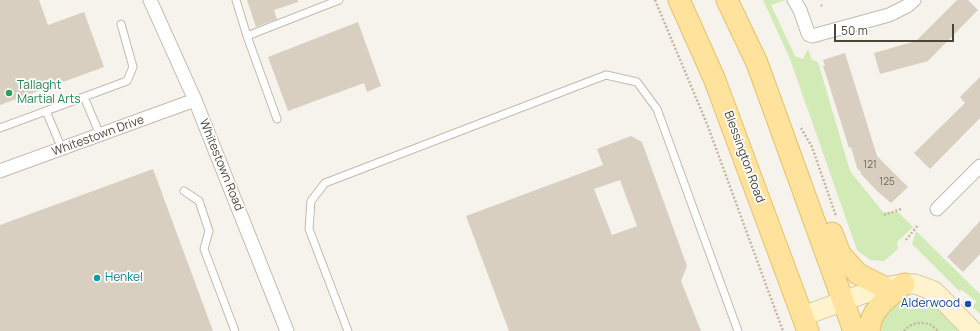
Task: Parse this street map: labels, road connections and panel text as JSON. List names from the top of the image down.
{
  "streets": {
    "main road": ["Blessington Road"],
    "street": ["Whitestown Drive", "Whitestown Road"]
  },
  "crossings": [
    ["Whitestown Drive", "Whitestown Road"]
  ],
  "places": ["Tallaght Martial Arts", "Henkel", "Alderwood"],
  "house_numbers": ["121", "125"],
  "scale_bar": "50 m"
}
